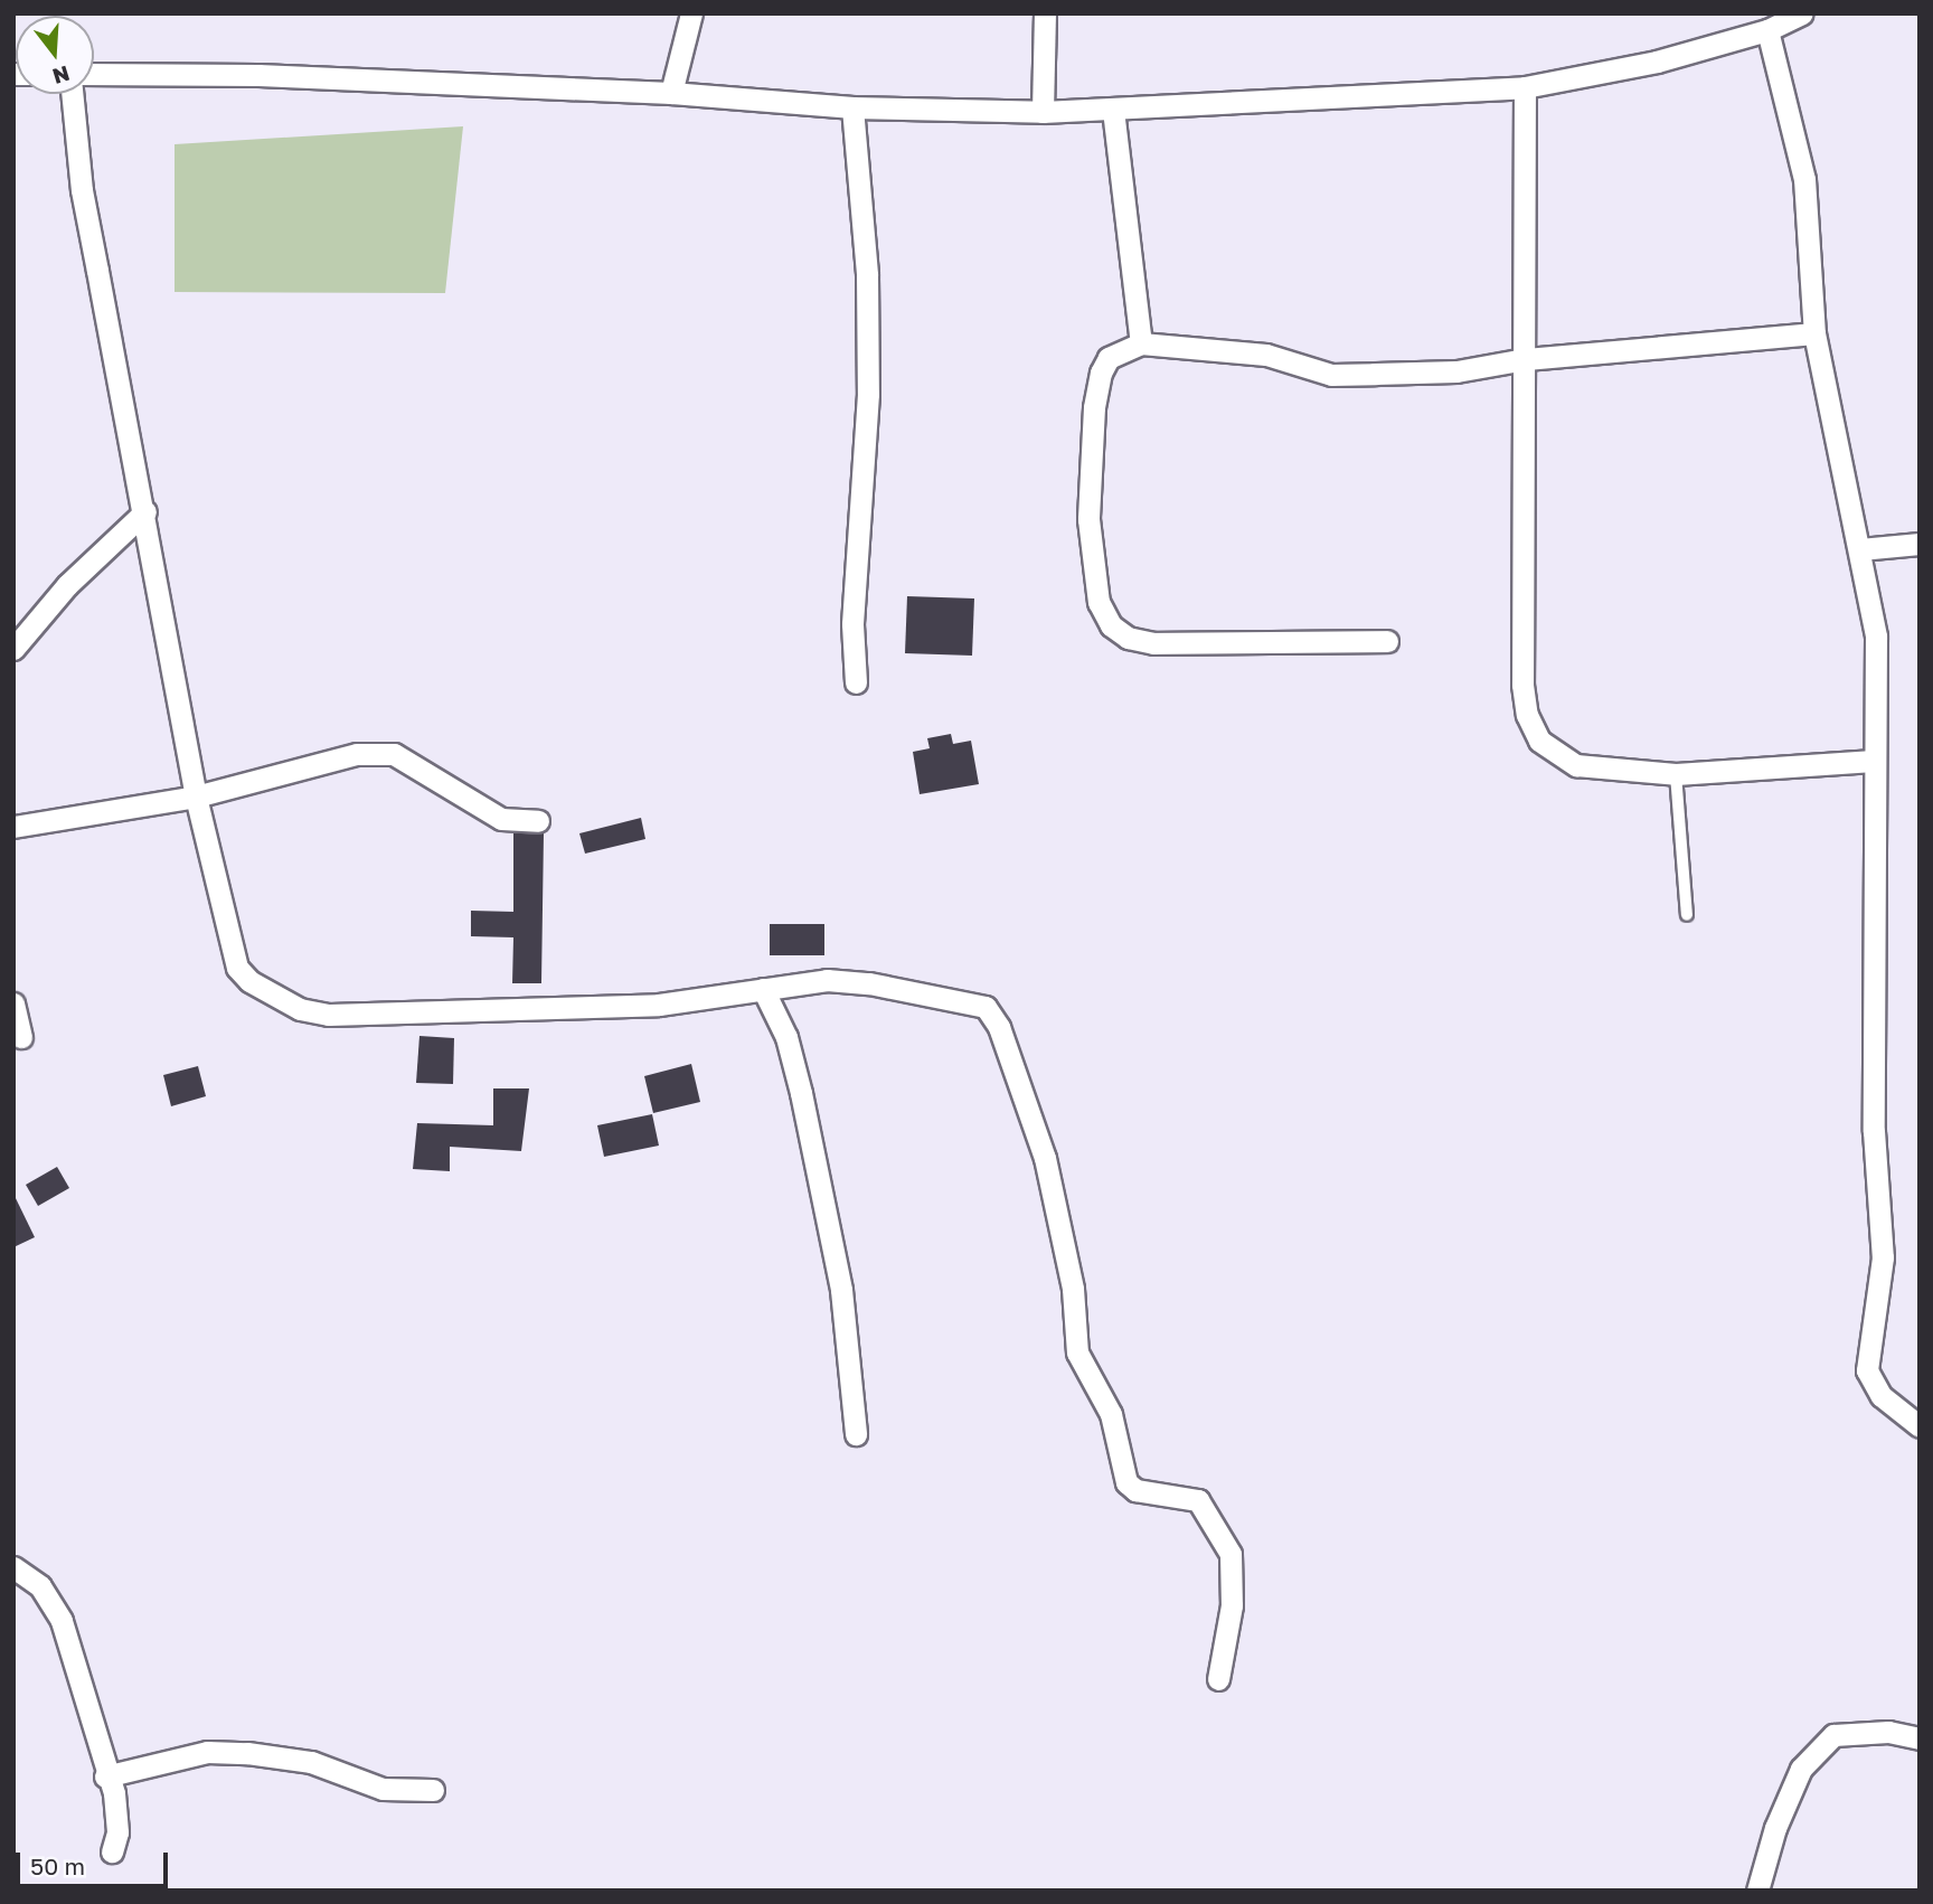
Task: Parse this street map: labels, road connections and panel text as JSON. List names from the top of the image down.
{
  "scale_bar": "50 m",
  "north": "bottom"
}
